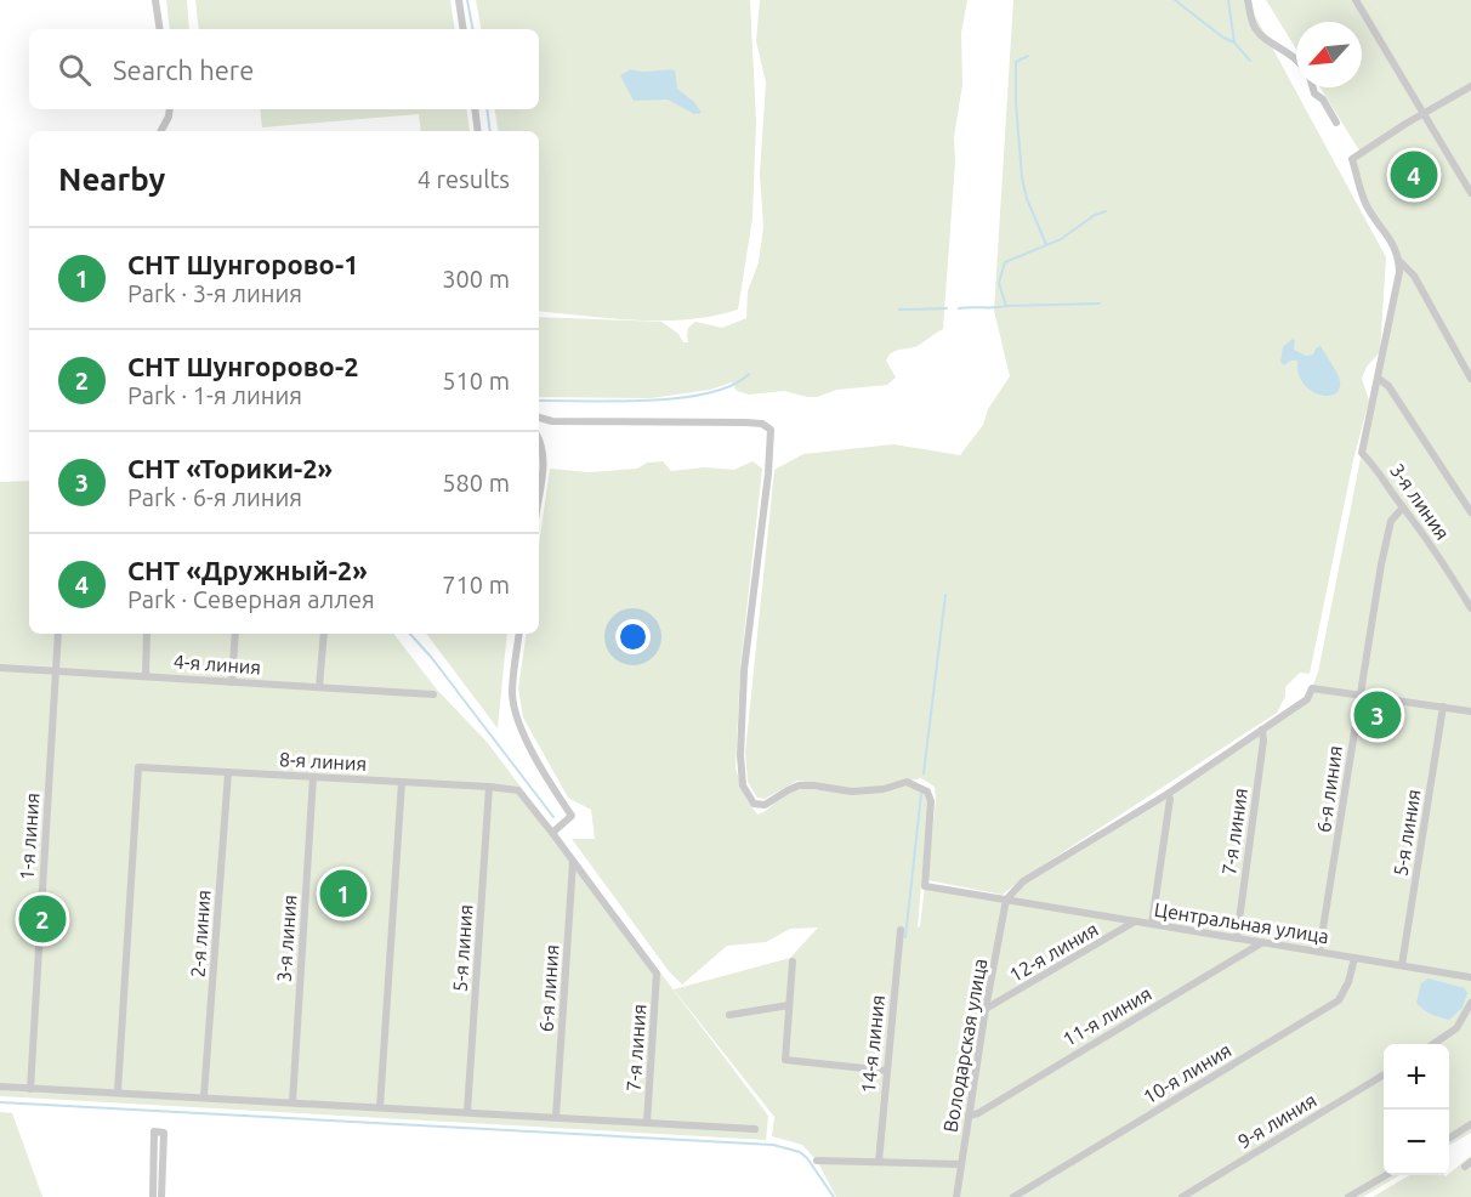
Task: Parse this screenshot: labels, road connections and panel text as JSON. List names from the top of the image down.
{
  "streets": {
    "street": [
      "3-я линия",
      "4-я линия",
      "8-я линия",
      "6-я линия",
      "7-я линия",
      "5-я линия",
      "1-я линия",
      "Центральная улица",
      "2-я линия",
      "12-я линия",
      "11-я линия",
      "14-я линия",
      "Володарская улица",
      "10-я линия",
      "9-я линия"
    ]
  },
  "crossings": [
    ["3-я линия", "8-я линия"],
    ["3-я линия", "6-я линия"],
    ["4-я линия", "1-я линия"],
    ["8-я линия", "5-я линия"],
    ["8-я линия", "2-я линия"],
    ["6-я линия", "7-я линия"],
    ["6-я линия", "Центральная улица"],
    ["7-я линия", "Центральная улица"],
    ["5-я линия", "Центральная улица"],
    ["Центральная улица", "12-я линия"],
    ["Центральная улица", "11-я линия"],
    ["Центральная улица", "Володарская улица"],
    ["Центральная улица", "10-я линия"],
    ["12-я линия", "Володарская улица"],
    ["11-я линия", "Володарская улица"]
  ],
  "north": "bottom left",
  "page": {
    "search": "Search here",
    "heading": ["Nearby", "4 results"],
    "pins": [
      "4",
      "3",
      "1",
      "2"
    ],
    "list": [
      {
        "mark": "1",
        "name": "СНТ Шунгорово-1",
        "note": "Park · 3-я линия",
        "value": "300 m"
      },
      {
        "mark": "2",
        "name": "СНТ Шунгорово-2",
        "note": "Park · 1-я линия",
        "value": "510 m"
      },
      {
        "mark": "3",
        "name": "СНТ «Торики-2»",
        "note": "Park · 6-я линия",
        "value": "580 m"
      },
      {
        "mark": "4",
        "name": "СНТ «Дружный-2»",
        "note": "Park · Северная аллея",
        "value": "710 m"
      }
    ],
    "map_buttons": ["+", "−"]
  }
}
